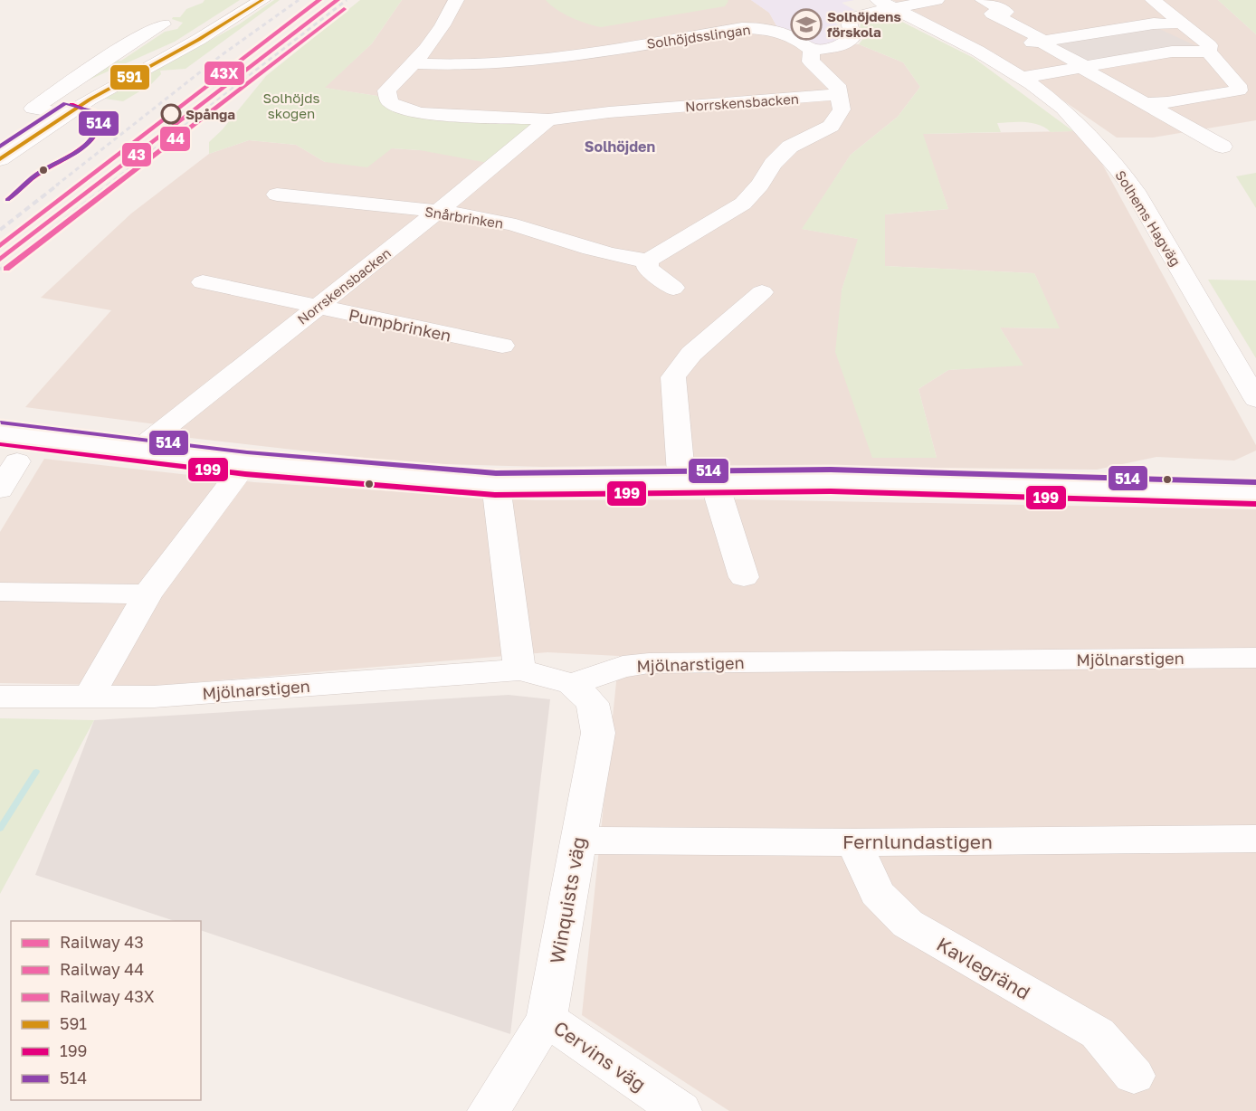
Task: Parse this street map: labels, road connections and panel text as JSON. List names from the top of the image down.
{
  "streets": {
    "street": [
      "Solhöjdsslingan",
      "Norrskensbacken",
      "Snårbrinken",
      "Solhems Hagväg",
      "Pumpbrinken",
      "Mjölnarstigen",
      "Fernlundastigen",
      "Winquists väg",
      "Kavlegränd",
      "Cervins väg"
    ]
  },
  "crossings": [
    ["Solhöjdsslingan", "Norrskensbacken"],
    ["Norrskensbacken", "Snårbrinken"],
    ["Norrskensbacken", "Pumpbrinken"],
    ["Mjölnarstigen", "Winquists väg"],
    ["Fernlundastigen", "Winquists väg"],
    ["Fernlundastigen", "Kavlegränd"],
    ["Winquists väg", "Cervins väg"]
  ],
  "districts": ["Solhöjden"],
  "parks": ["Solhöjds skogen"],
  "places": {
    "school or university": ["Solhöjdens förskola"],
    "other": ["Spånga"]
  },
  "lines": [
    "rail line 43",
    "rail line 43X",
    "transit line 591",
    "rail line 44",
    "transit line 514",
    "transit line 199"
  ],
  "legend": [
    "Railway 43",
    "Railway 44",
    "Railway 43X",
    "591",
    "199",
    "514"
  ]
}
